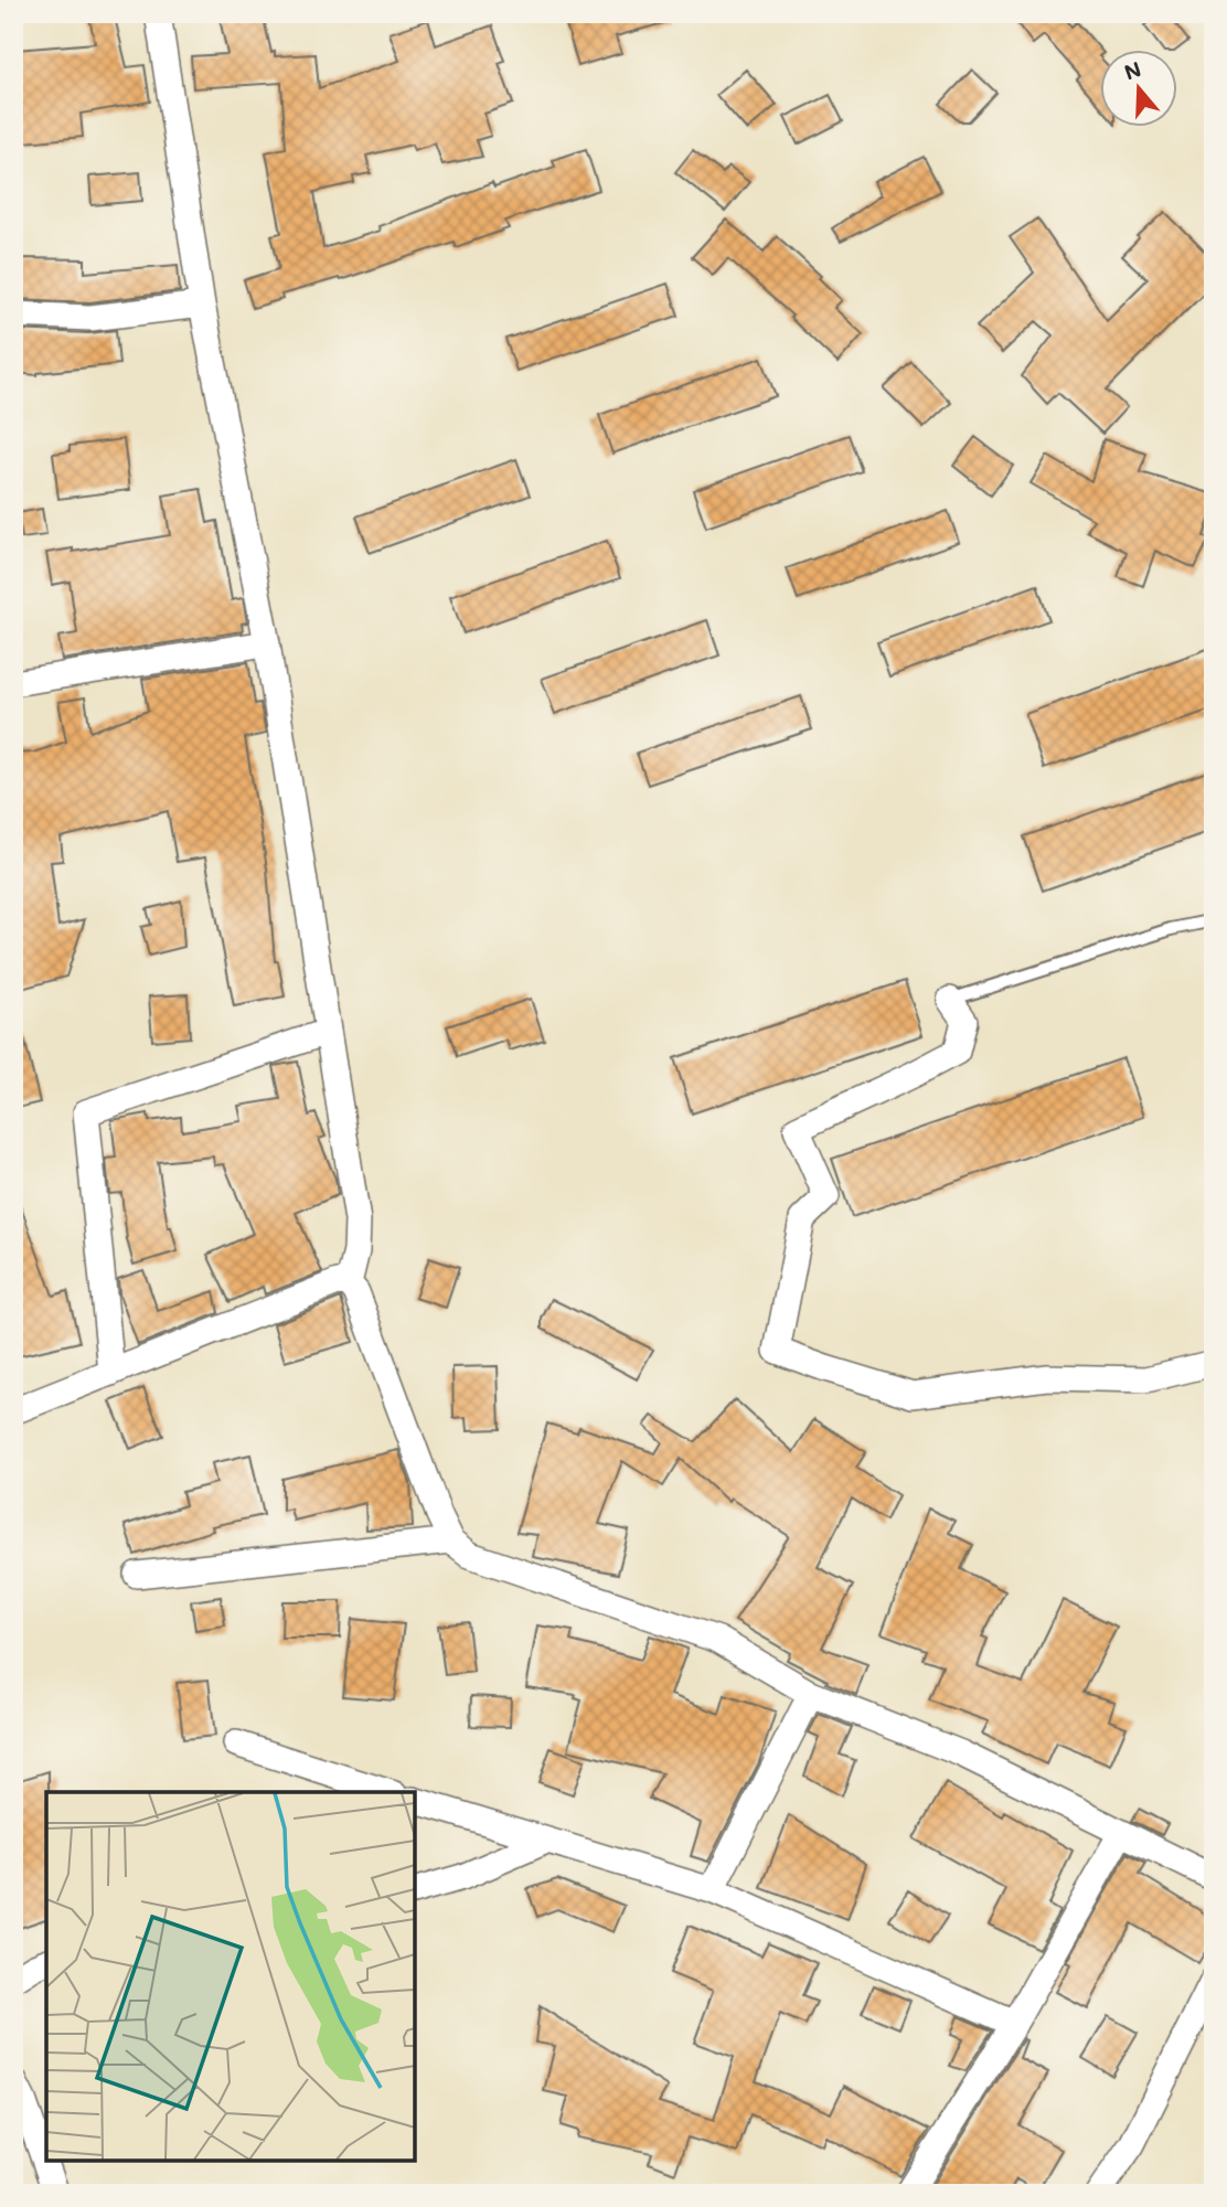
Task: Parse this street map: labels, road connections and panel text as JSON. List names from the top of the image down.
{
  "north": "top"
}
